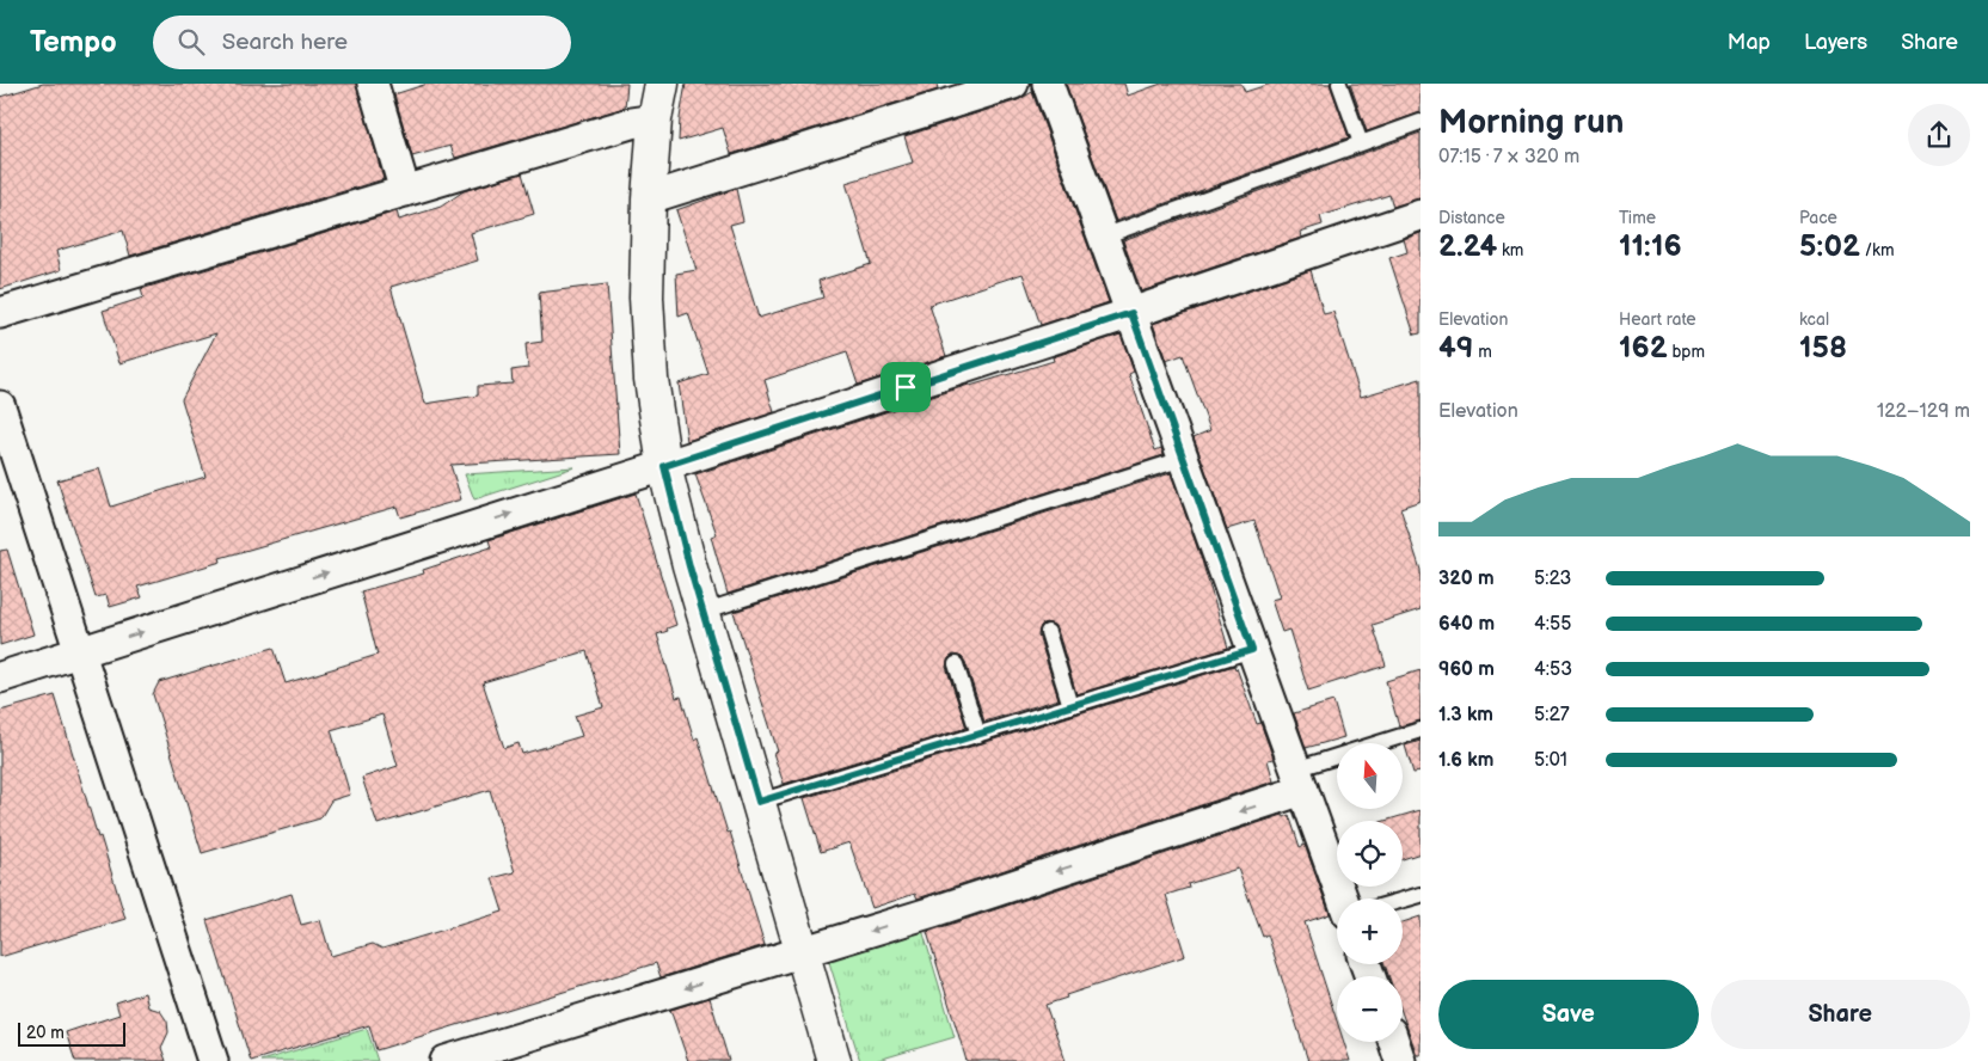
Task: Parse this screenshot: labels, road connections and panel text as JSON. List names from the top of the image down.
{
  "scale_bar": "20 m",
  "north": "top",
  "page": {
    "header": "Tempo",
    "search": "Search here",
    "nav": ["Map", "Layers", "Share"],
    "heading": ["Morning run", "07:15 · 7 × 320 m"],
    "stats": [
      ["Distance", "2.24 km"],
      ["Time", "11:16"],
      ["Pace", "5:02 /km"],
      ["Elevation", "49 m"],
      ["Heart rate", "162 bpm"],
      ["kcal", "158"]
    ],
    "chart": ["Elevation", "122–129 m"],
    "list": [
      {
        "name": "320 m",
        "note": "5:23"
      },
      {
        "name": "640 m",
        "note": "4:55"
      },
      {
        "name": "960 m",
        "note": "4:53"
      },
      {
        "name": "1.3 km",
        "note": "5:27"
      },
      {
        "name": "1.6 km",
        "note": "5:01"
      }
    ],
    "map_buttons": ["+", "−"],
    "buttons": ["Save", "Share"],
    "scale": "20 m"
  }
}
